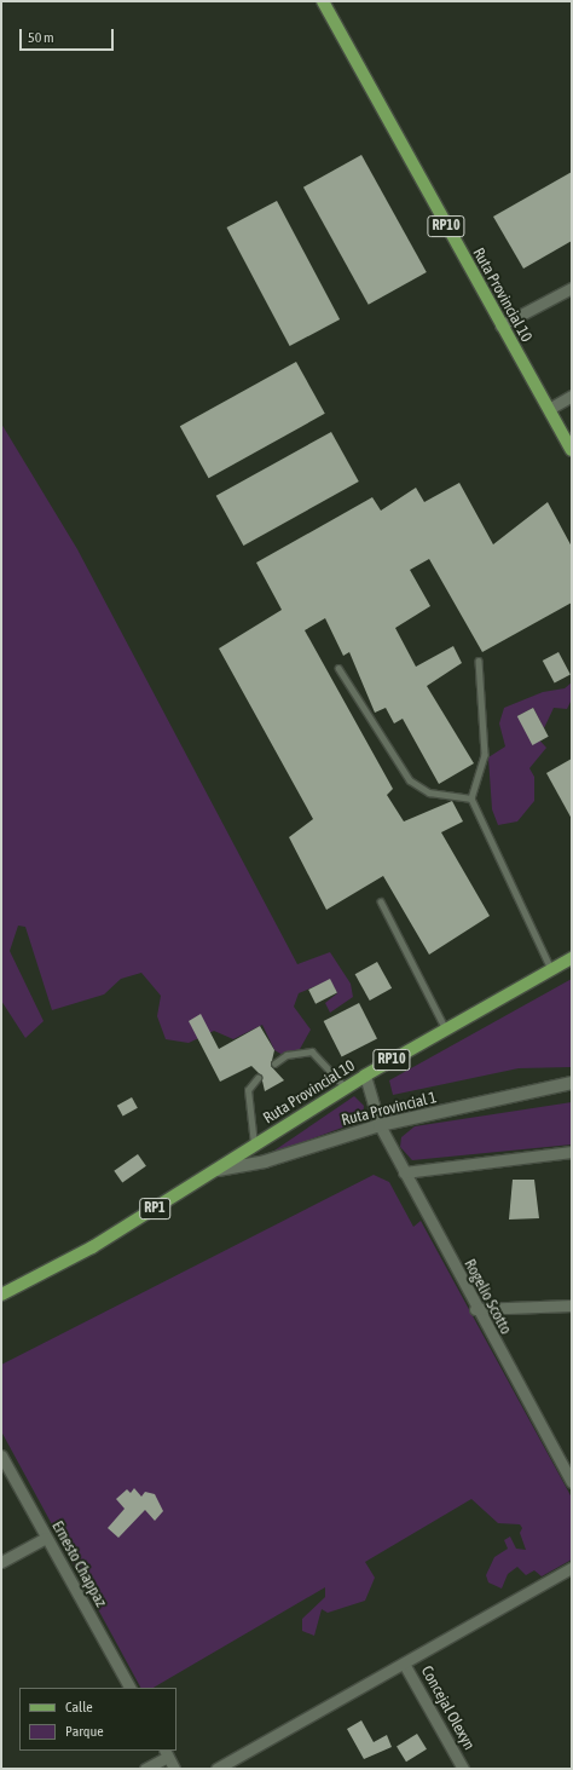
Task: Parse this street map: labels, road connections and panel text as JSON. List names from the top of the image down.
{
  "streets": {
    "main road": [
      "RP10",
      "Ruta Provincial 10",
      "Ruta Provincial 1",
      "RP1"
    ],
    "street": ["Rogelio Scotto", "Ernesto Chappaz", "Concejal Olexyn"]
  },
  "crossings": [
    ["Ruta Provincial 10", "Ruta Provincial 1"],
    ["Ruta Provincial 10", "RP1"],
    ["Ruta Provincial 10", "Rogelio Scotto"],
    ["Ruta Provincial 1", "RP1"],
    ["Ruta Provincial 1", "Rogelio Scotto"]
  ],
  "legend": ["Calle", "Parque"],
  "scale_bar": "50 m"
}
